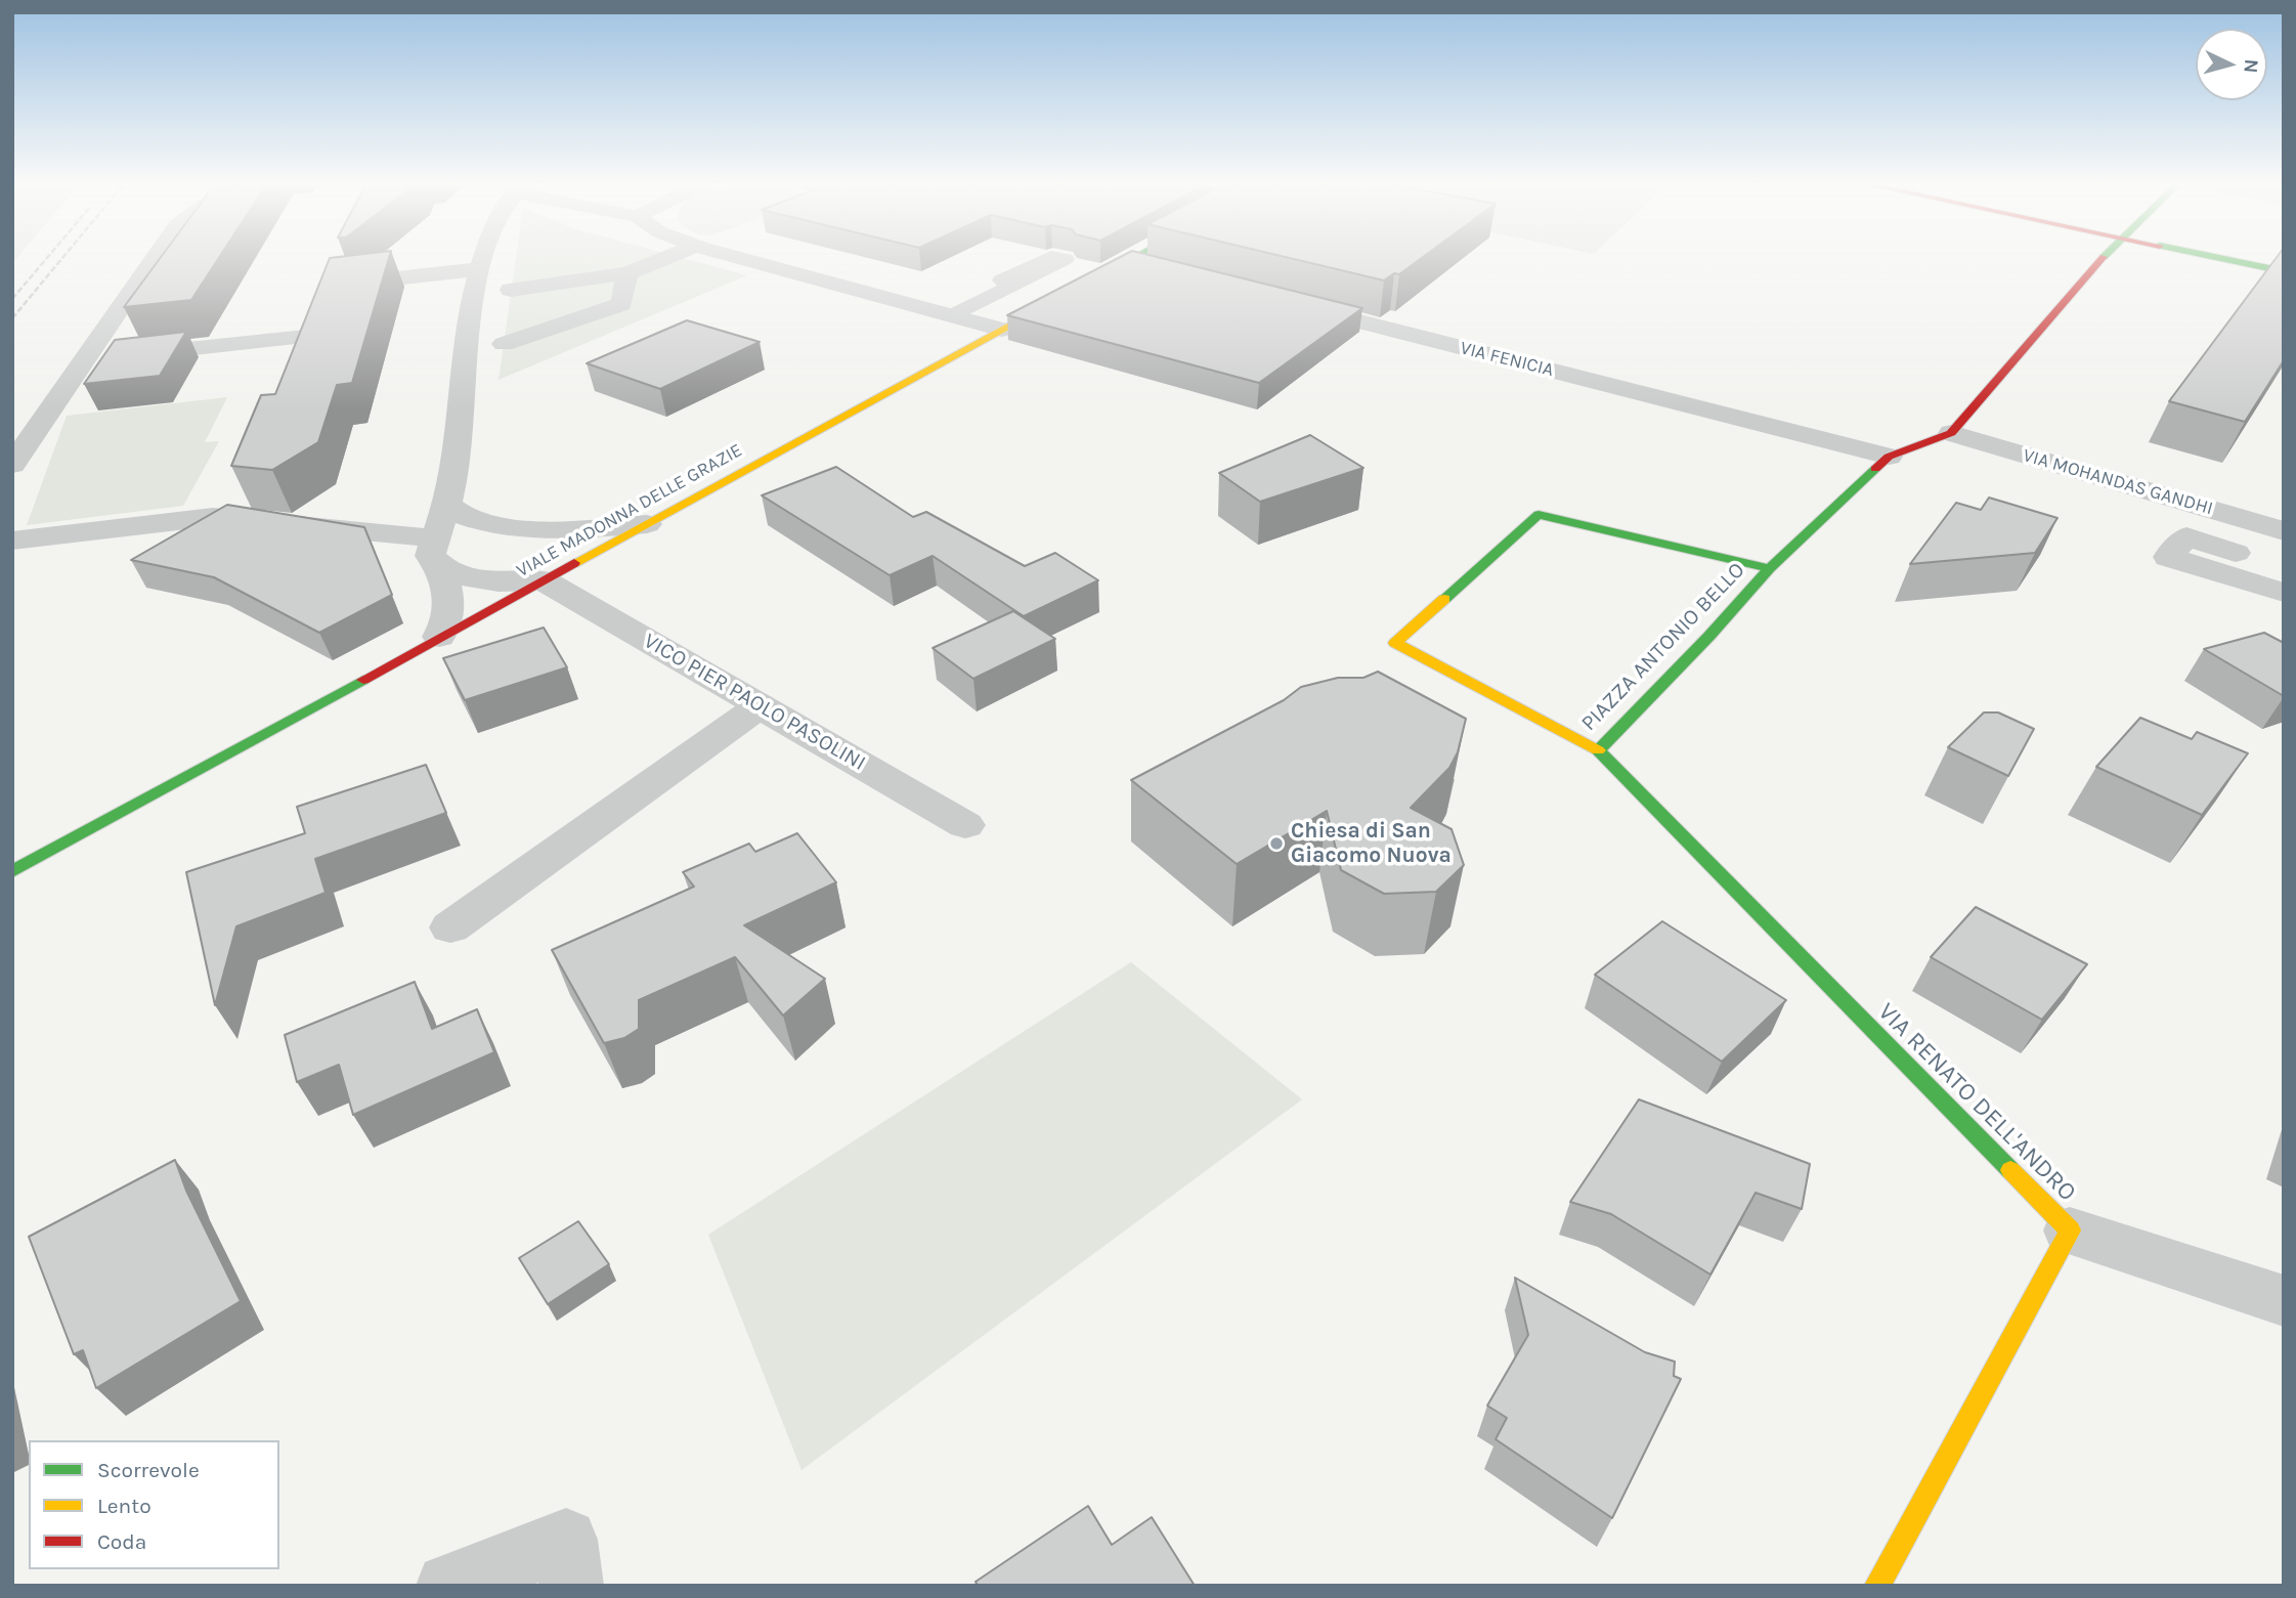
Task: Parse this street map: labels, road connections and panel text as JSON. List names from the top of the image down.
{
  "streets": {
    "street": [
      "VIA FENICIA",
      "VIA MOHANDAS GANDHI",
      "VIALE MADONNA DELLE GRAZIE",
      "PIAZZA ANTONIO BELLO",
      "VICO PIER PAOLO PASOLINI",
      "VIA RENATO DELL'ANDRO"
    ]
  },
  "crossings": [
    ["VIALE MADONNA DELLE GRAZIE", "VICO PIER PAOLO PASOLINI"],
    ["PIAZZA ANTONIO BELLO", "VIA RENATO DELL'ANDRO"]
  ],
  "places": ["Chiesa di San Giacomo Nuova"],
  "legend": ["Scorrevole", "Lento", "Coda"],
  "north": "right"
}
